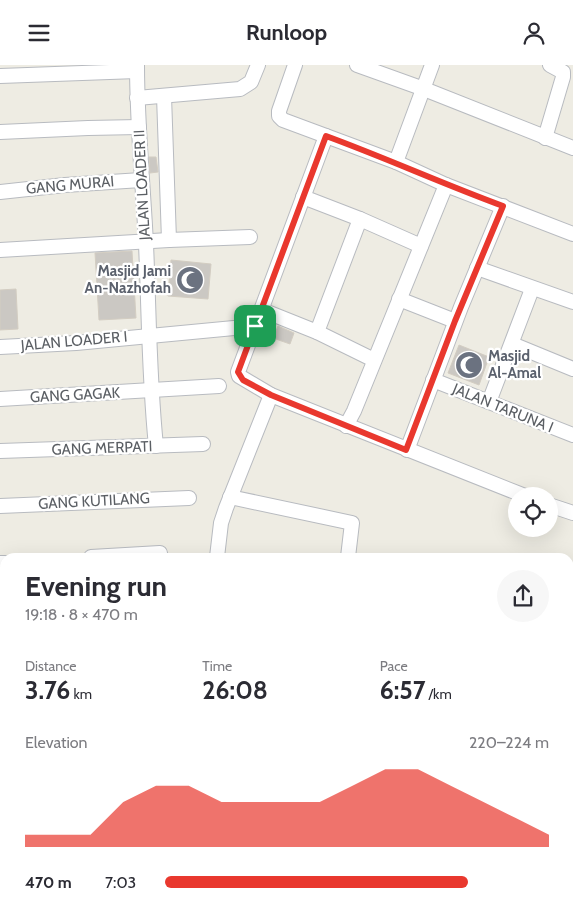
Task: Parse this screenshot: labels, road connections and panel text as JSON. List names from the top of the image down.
{
  "streets": {
    "street": [
      "GANG MURAI",
      "JALAN LOADER II",
      "JALAN LOADER I",
      "GANG GAGAK",
      "JALAN TARUNA I",
      "GANG MERPATI",
      "GANG KUTILANG"
    ]
  },
  "crossings": [
    ["GANG MURAI", "JALAN LOADER II"],
    ["JALAN LOADER II", "JALAN LOADER I"],
    ["JALAN LOADER II", "GANG GAGAK"],
    ["JALAN LOADER II", "GANG MERPATI"]
  ],
  "places": {
    "mosque": ["Masjid Jami An-Nazhofah", "Masjid Al-Amal"]
  },
  "page": {
    "header": "Runloop",
    "heading": ["Evening run", "19:18 · 8 × 470 m"],
    "stats": [
      ["Distance", "3.76 km"],
      ["Time", "26:08"],
      ["Pace", "6:57 /km"]
    ],
    "chart": ["Elevation", "220–224 m"],
    "list": [
      {
        "name": "470 m",
        "note": "7:03"
      }
    ]
  }
}
